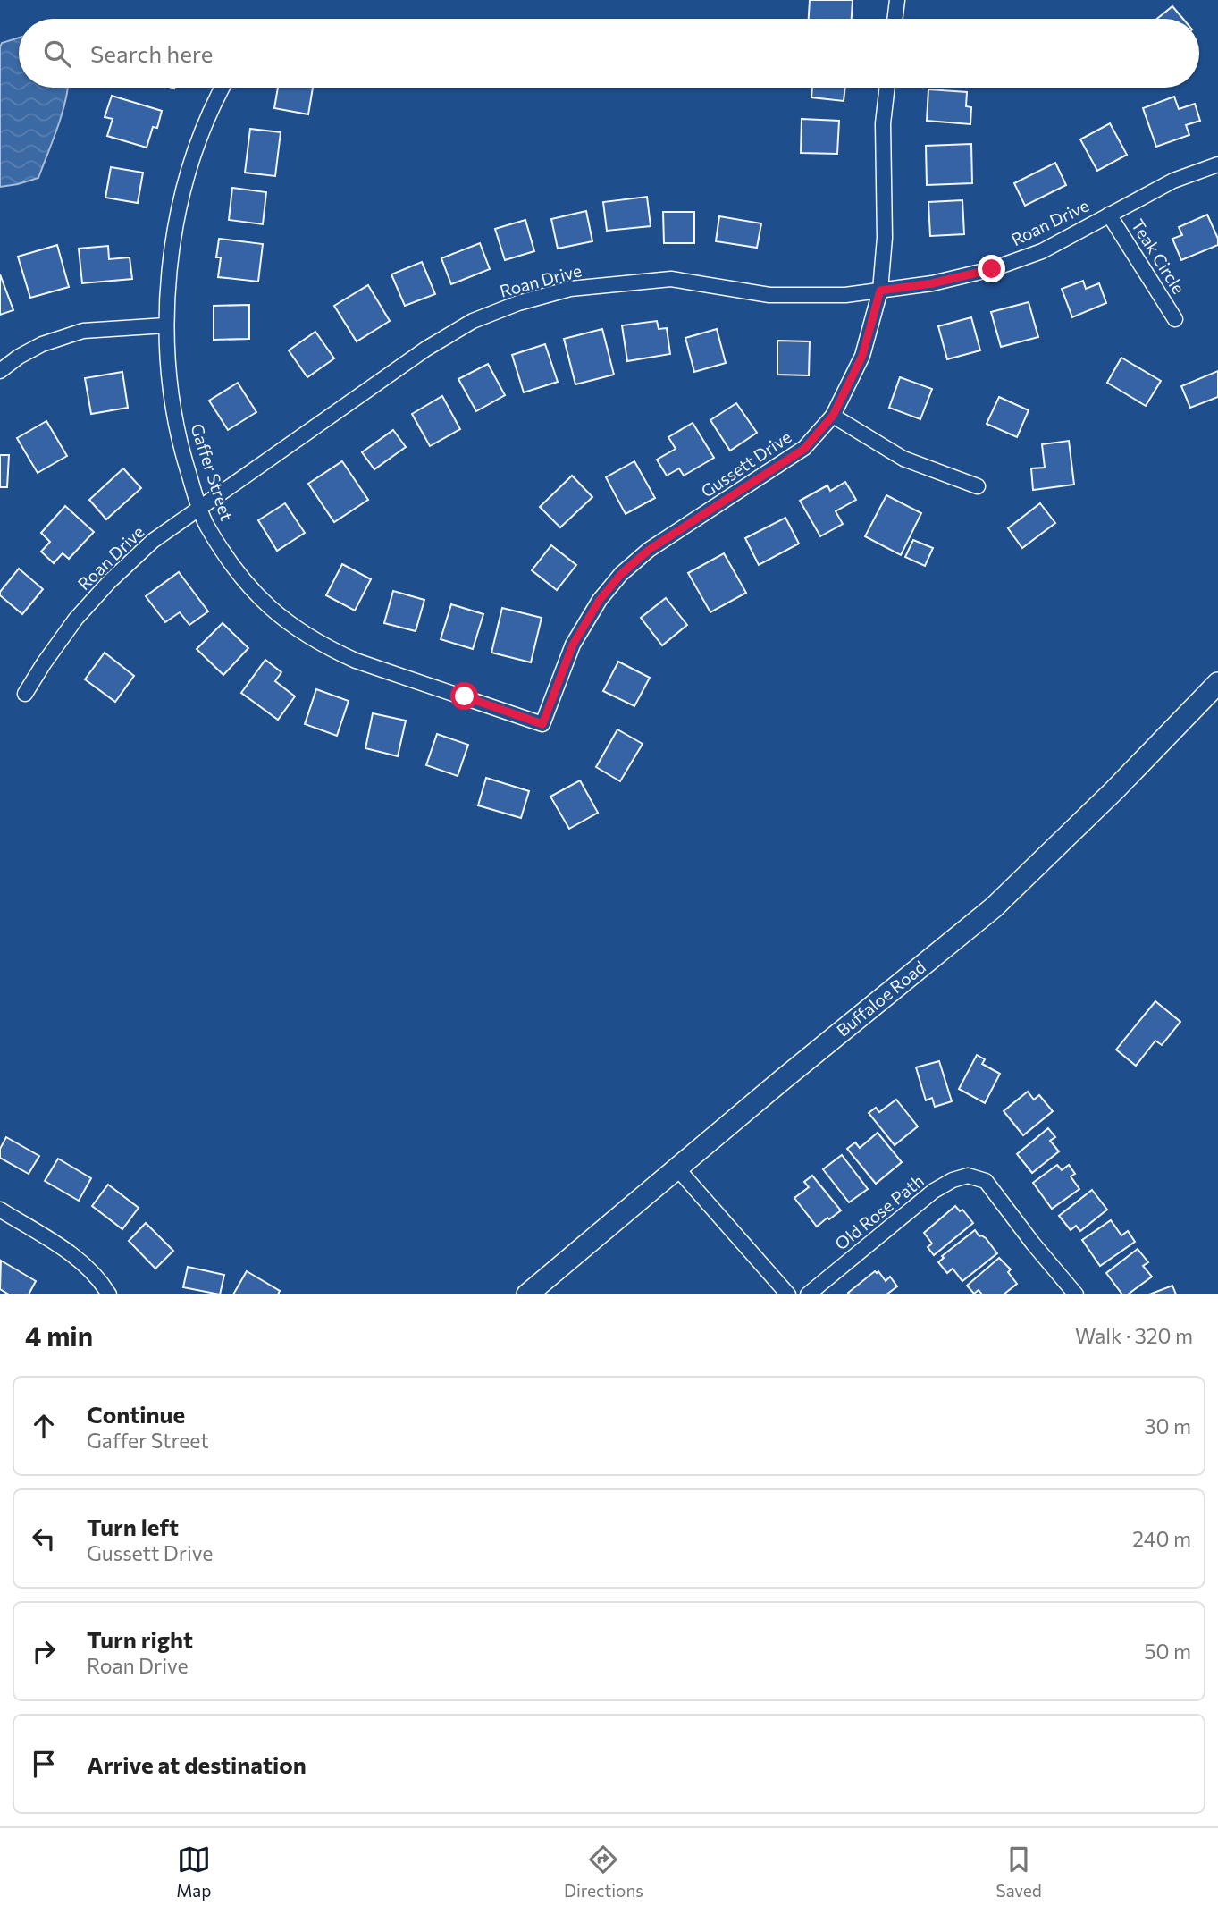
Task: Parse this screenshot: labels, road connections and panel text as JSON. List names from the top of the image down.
{
  "streets": {
    "street": [
      "Roan Drive",
      "Teak Circle",
      "Gussett Drive",
      "Gaffer Street",
      "Buffaloe Road",
      "Old Rose Path"
    ]
  },
  "crossings": [
    ["Roan Drive", "Teak Circle"],
    ["Roan Drive", "Gussett Drive"],
    ["Roan Drive", "Gaffer Street"],
    ["Gussett Drive", "Gaffer Street"]
  ],
  "page": {
    "search": "Search here",
    "heading": ["4 min", "Walk · 320 m"],
    "list": [
      ["Continue", "Gaffer Street", "30 m"],
      ["Turn left", "Gussett Drive", "240 m"],
      ["Turn right", "Roan Drive", "50 m"],
      "Arrive at destination"
    ],
    "nav": ["Map", "Directions", "Saved"]
  }
}
